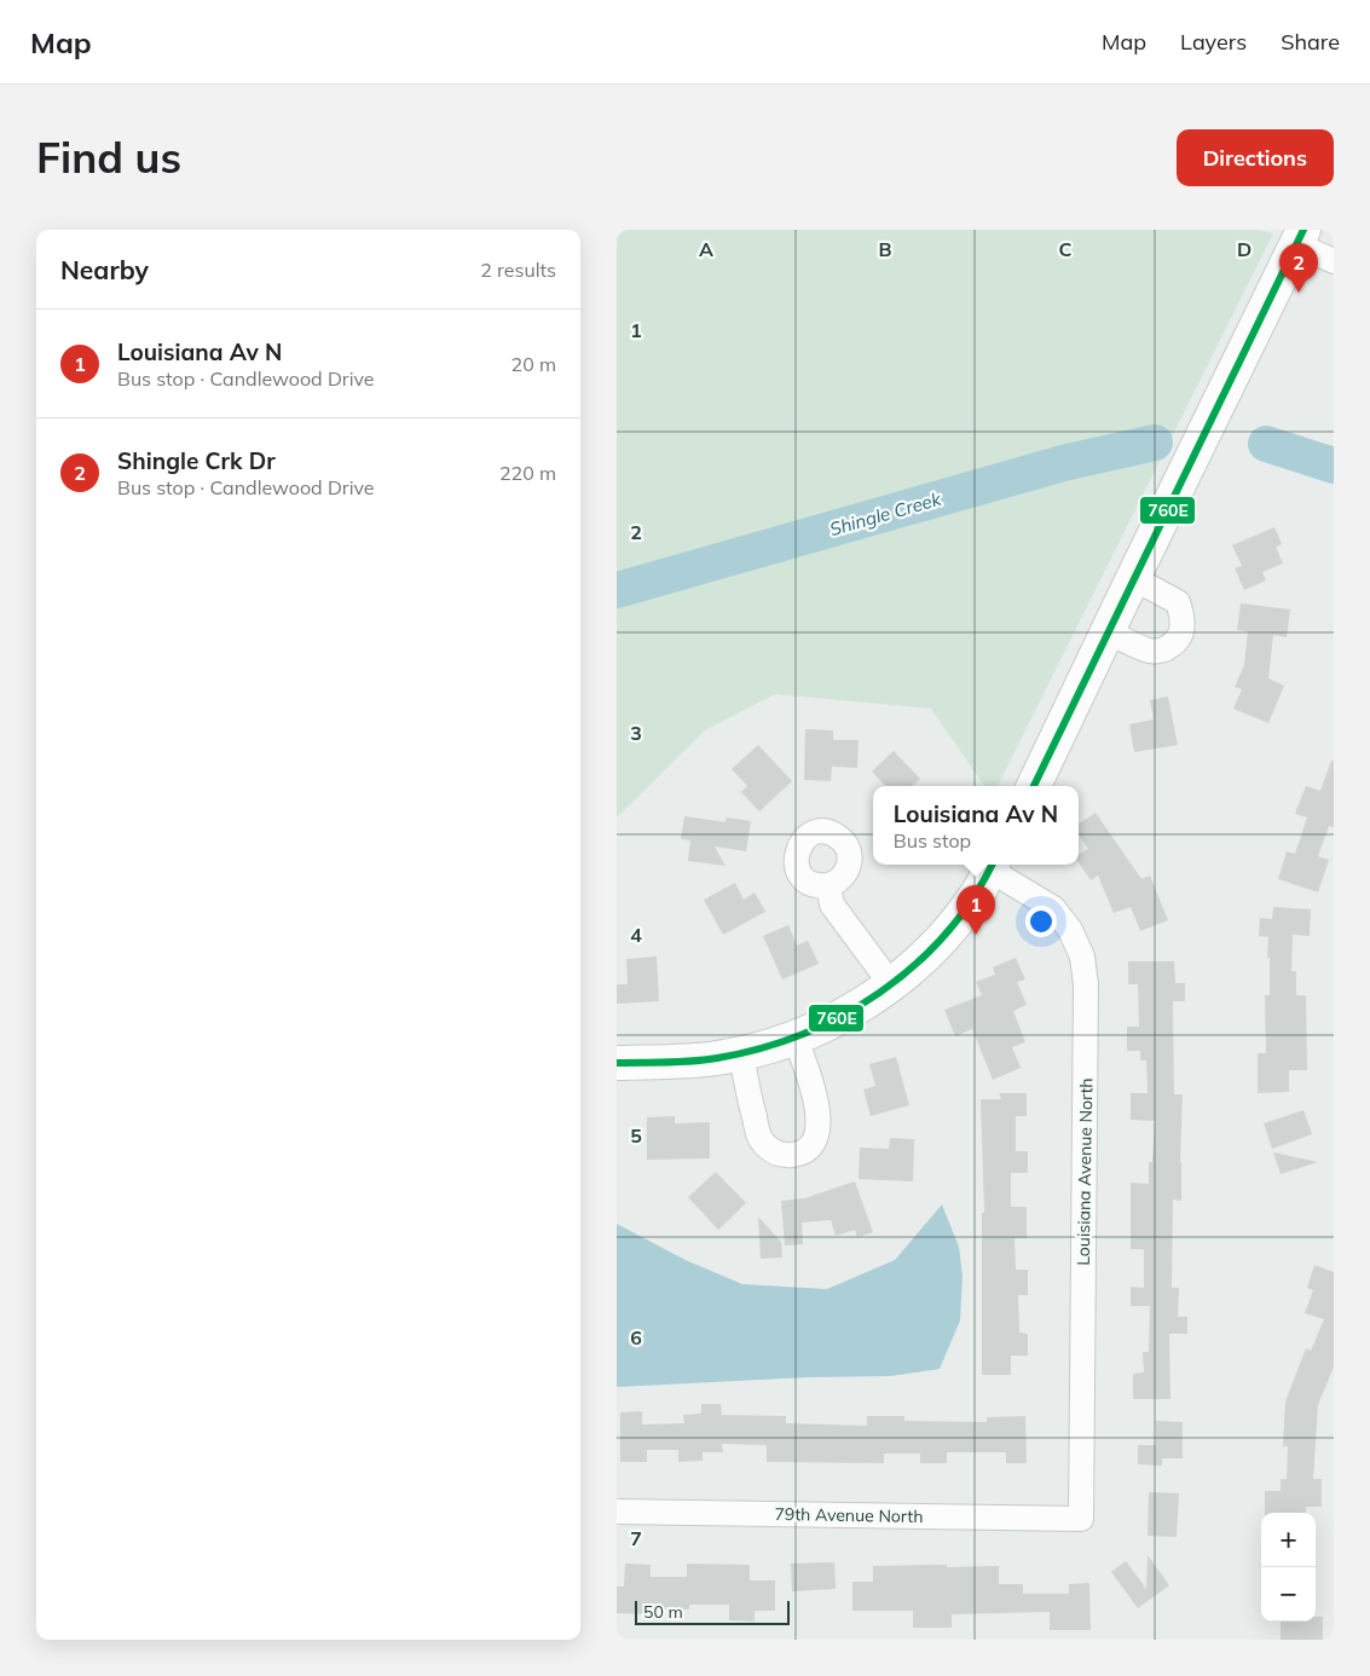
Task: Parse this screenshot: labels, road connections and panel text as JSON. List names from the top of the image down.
{
  "streets": {
    "street": ["Louisiana Avenue North", "79th Avenue North"]
  },
  "crossings": [
    ["Louisiana Avenue North", "79th Avenue North"]
  ],
  "water": ["Shingle Creek"],
  "lines": ["transit line 760E"],
  "scale_bar": "50 m",
  "page": {
    "header": "Map",
    "nav": ["Map", "Layers", "Share"],
    "buttons": "Directions",
    "title": "Find us",
    "heading": ["Nearby", "2 results"],
    "pins": ["2", "1"],
    "list": [
      {
        "mark": "1",
        "name": "Louisiana Av N",
        "note": "Bus stop · Candlewood Drive",
        "value": "20 m"
      },
      {
        "mark": "2",
        "name": "Shingle Crk Dr",
        "note": "Bus stop · Candlewood Drive",
        "value": "220 m"
      }
    ],
    "popup": ["Louisiana Av N", "Bus stop"],
    "map_buttons": ["+", "−"],
    "scale": "50 m"
  },
  "grid": {
    "columns": [
      "A",
      "B",
      "C",
      "D"
    ],
    "rows": [
      "1",
      "2",
      "3",
      "4",
      "5",
      "6",
      "7"
    ]
  }
}
